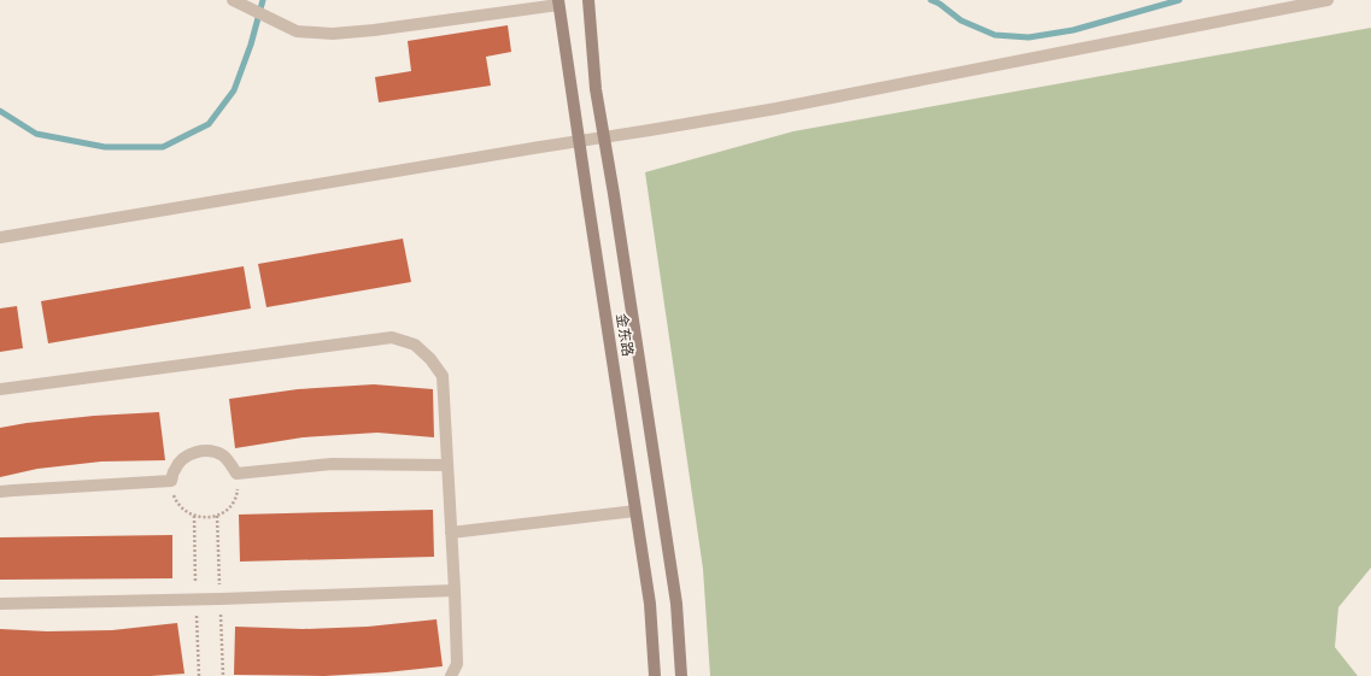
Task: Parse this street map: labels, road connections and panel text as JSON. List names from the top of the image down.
{
  "streets": {
    "main road": ["金东路"]
  }
}
